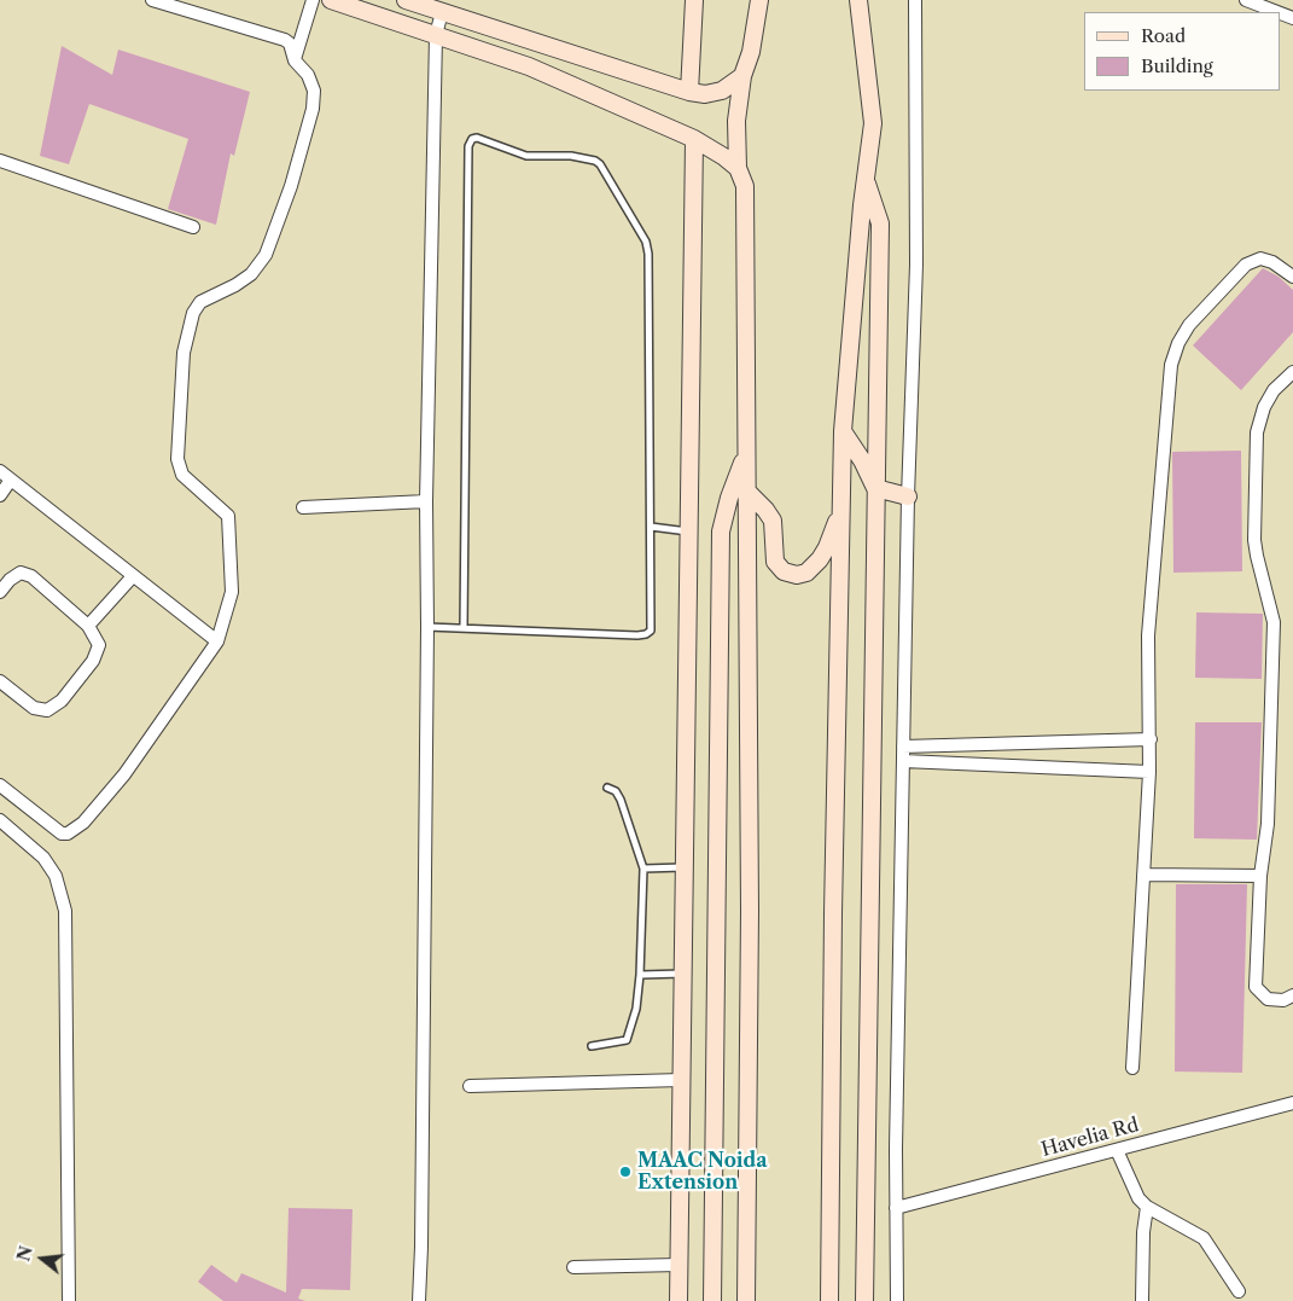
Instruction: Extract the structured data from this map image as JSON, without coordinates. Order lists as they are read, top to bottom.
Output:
{
  "streets": {
    "street": ["Havelia Rd"]
  },
  "places": ["MAAC Noida Extension"],
  "legend": ["Road", "Building"],
  "north": "left"
}
